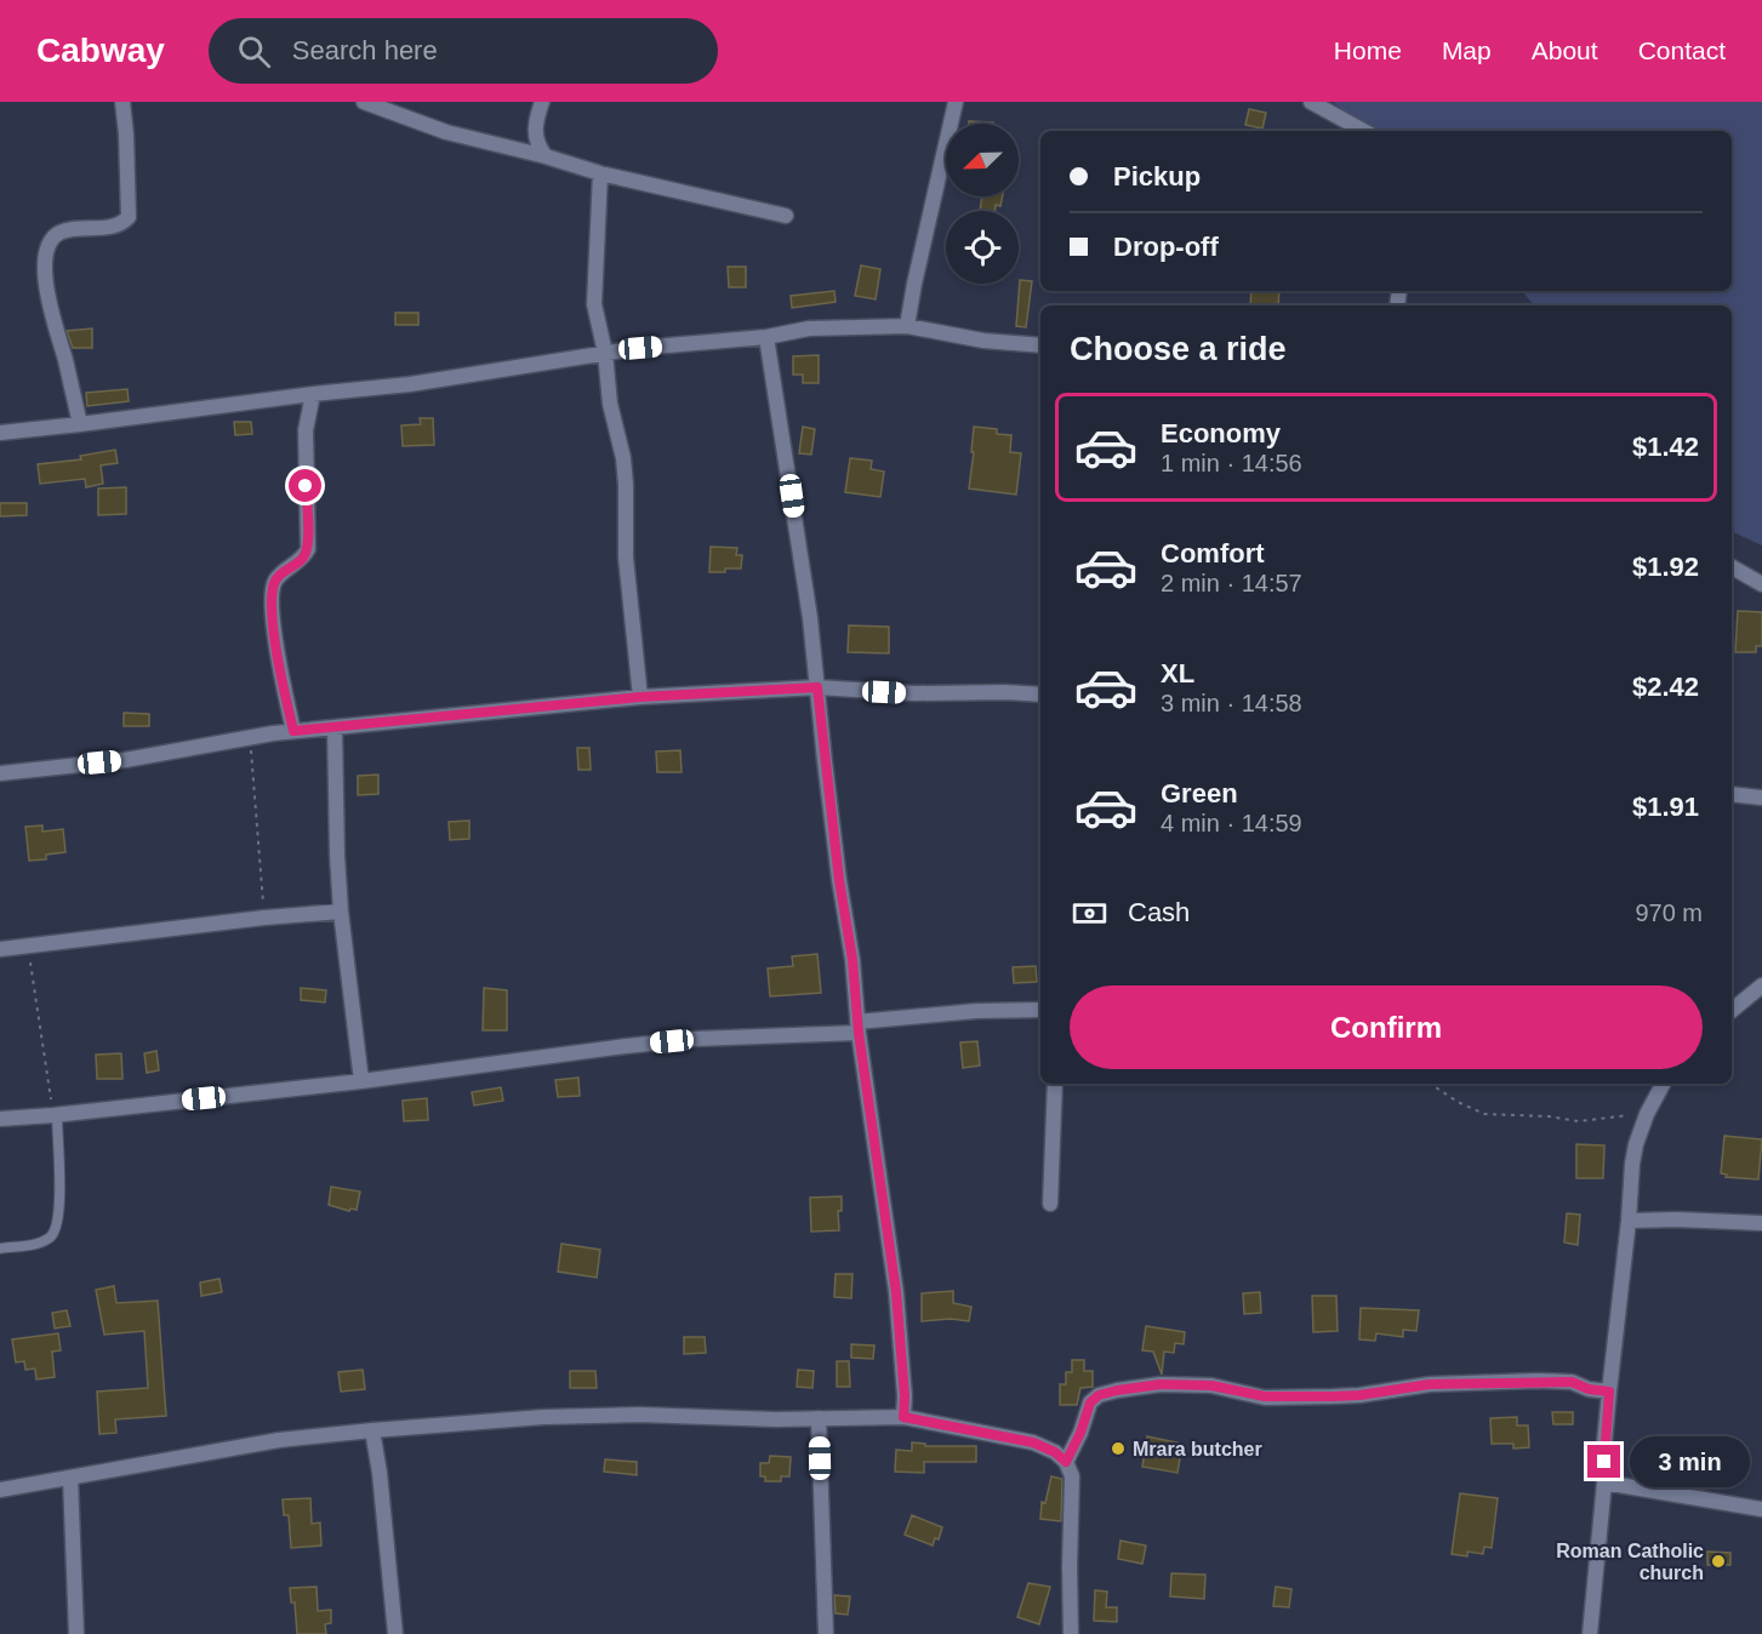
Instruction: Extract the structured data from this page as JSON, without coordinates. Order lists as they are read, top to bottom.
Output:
{
  "places": ["Mrara butcher", "Roman Catholic church"],
  "north": "bottom left",
  "page": {
    "header": "Cabway",
    "search": "Search here",
    "nav": [
      "Home",
      "Map",
      "About",
      "Contact"
    ],
    "banner": ["Pickup", "Drop-off"],
    "heading": "Choose a ride",
    "list": [
      {
        "name": "Economy",
        "note": "1 min · 14:56",
        "value": "$1.42"
      },
      {
        "name": "Comfort",
        "note": "2 min · 14:57",
        "value": "$1.92"
      },
      {
        "name": "XL",
        "note": "3 min · 14:58",
        "value": "$2.42"
      },
      {
        "name": "Green",
        "note": "4 min · 14:59",
        "value": "$1.91"
      }
    ],
    "pay": ["Cash", "970 m"],
    "buttons": "Confirm",
    "bubble": "3 min"
  }
}
